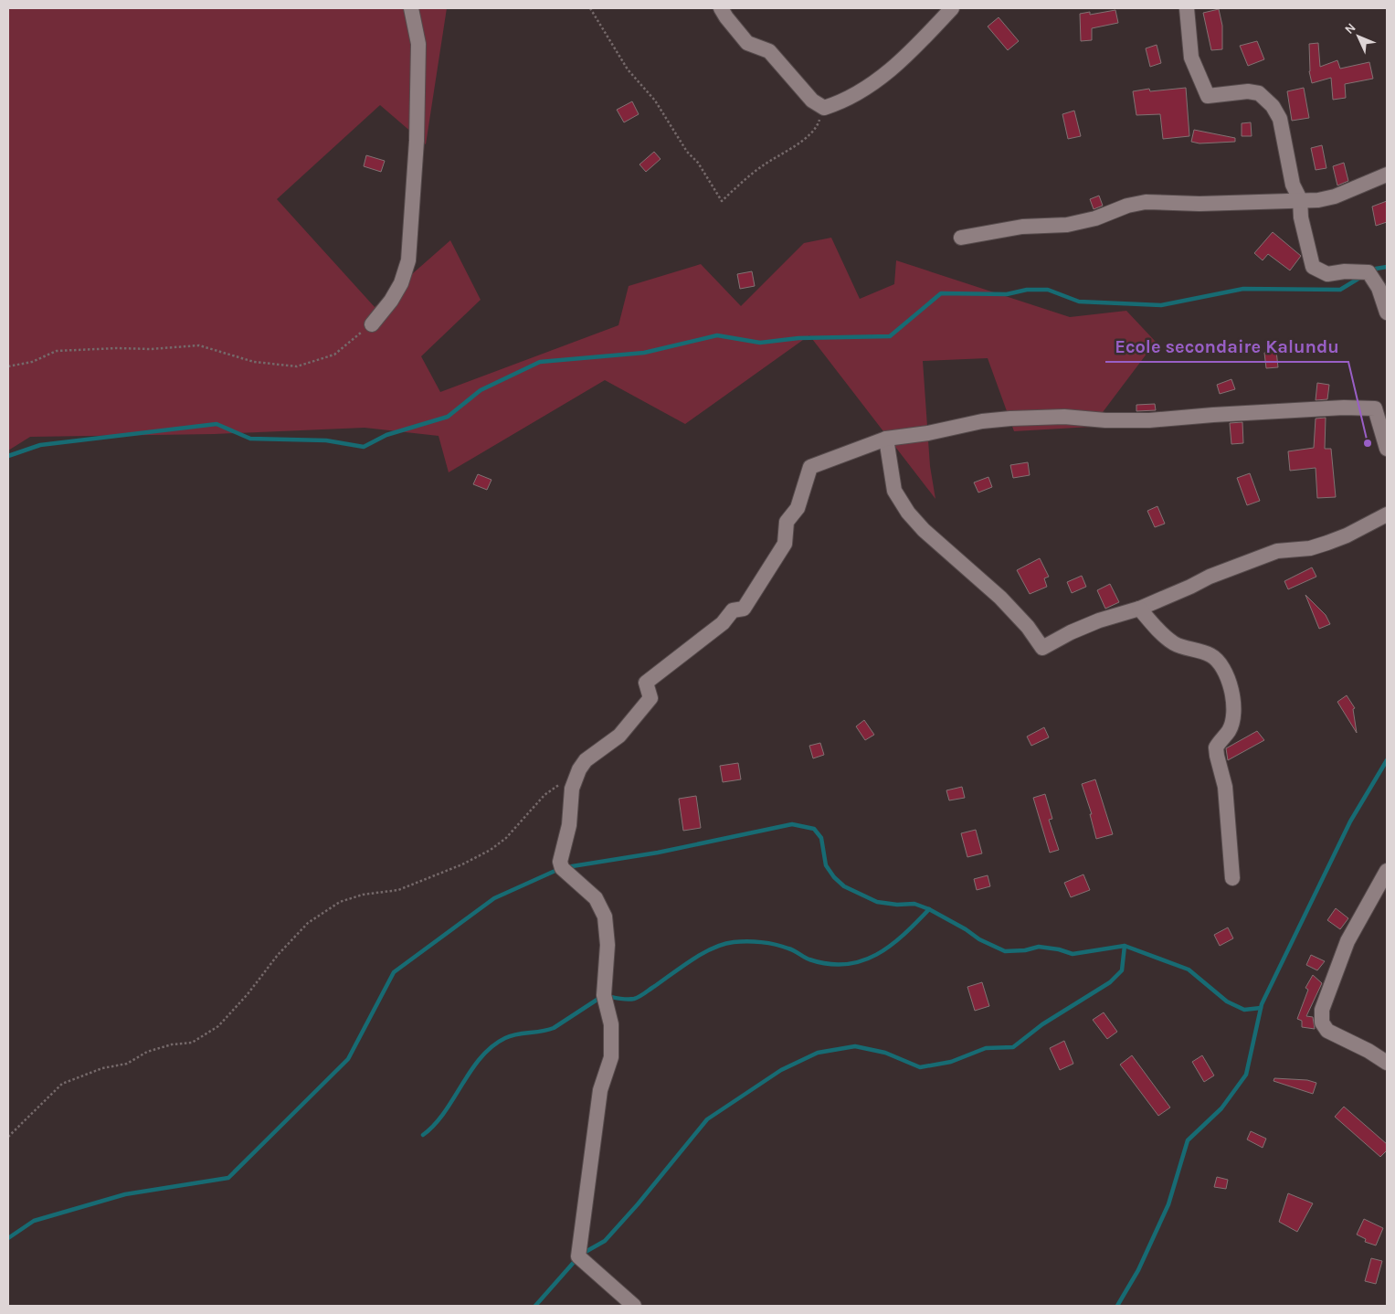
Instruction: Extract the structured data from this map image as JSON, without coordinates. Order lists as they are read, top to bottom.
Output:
{
  "places": ["Ecole secondaire Kalundu"],
  "north": "top left"
}
